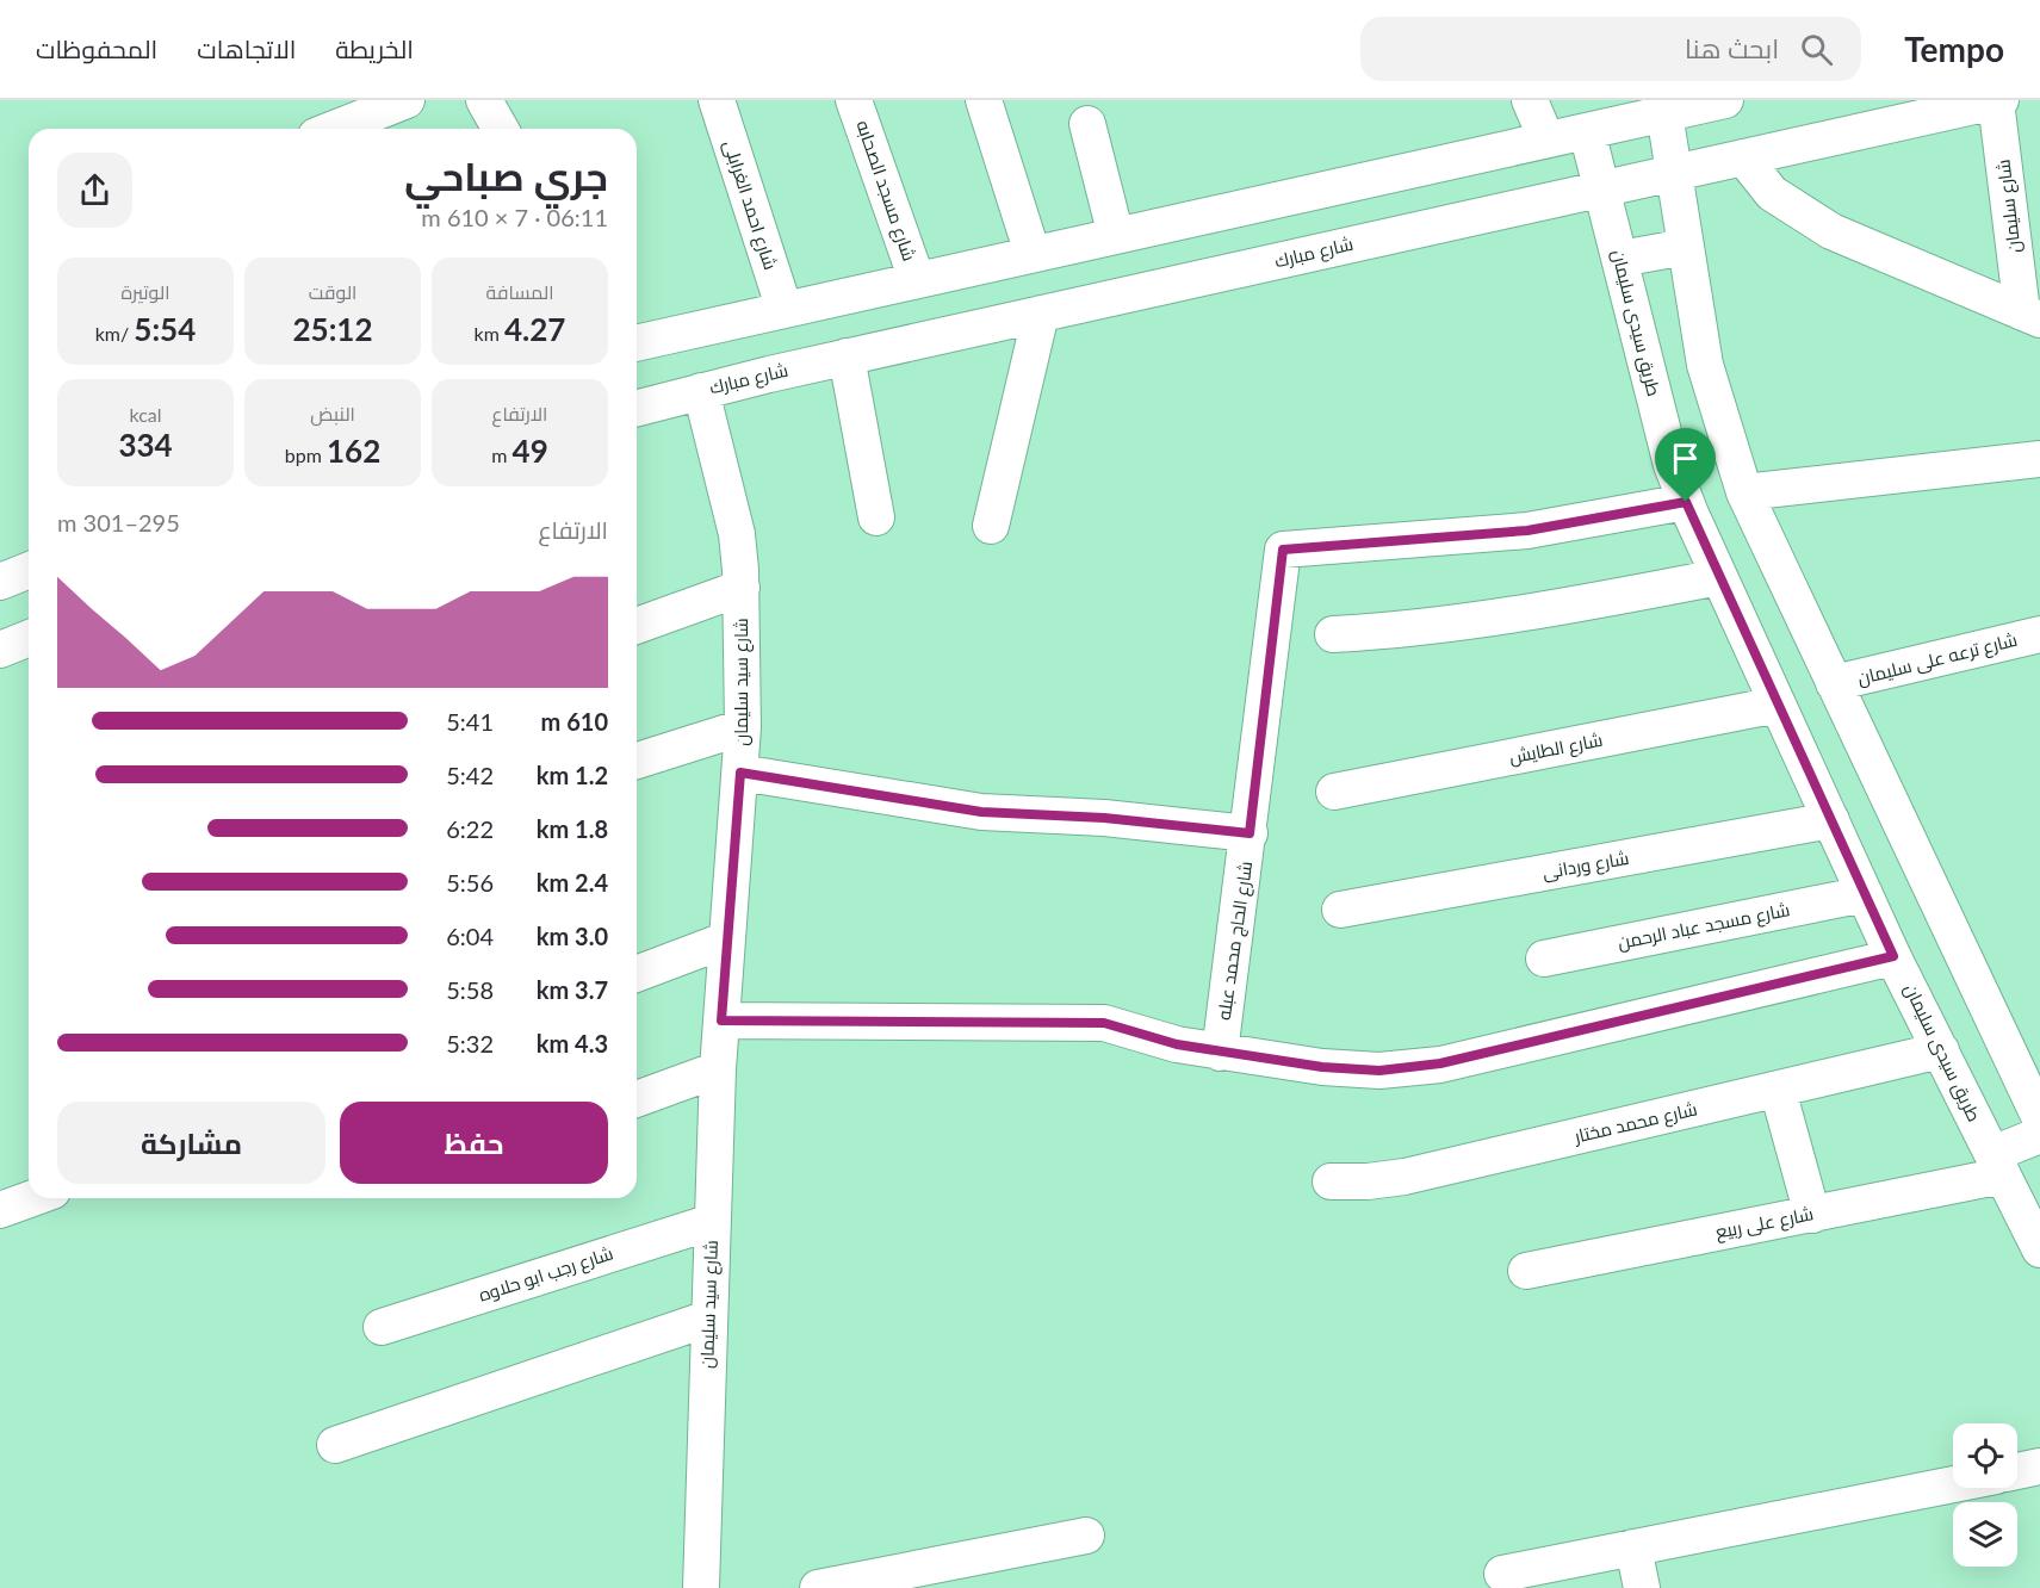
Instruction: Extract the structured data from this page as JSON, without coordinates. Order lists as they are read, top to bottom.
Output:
{
  "streets": {
    "street": [
      "شارع مسجد الصحابه",
      "شارع احمد الغرابلى",
      "شارع سليمان",
      "شارع مبارك",
      "طريق سيدى سليمان",
      "شارع ترعه على سليمان",
      "شارع سيد سليمان",
      "شارع الطايش",
      "شارع وردانى",
      "شارع مسجد عباد الرحمن",
      "شارع الحاج محمد عبله",
      "شارع محمد مختار",
      "شارع على ربيع",
      "شارع رجب ابو حلاوه"
    ]
  },
  "crossings": [
    ["شارع سليمان", "شارع مبارك"],
    ["شارع مبارك", "طريق سيدى سليمان"],
    ["شارع مبارك", "شارع سيد سليمان"],
    ["طريق سيدى سليمان", "شارع الطايش"],
    ["طريق سيدى سليمان", "شارع وردانى"],
    ["طريق سيدى سليمان", "شارع مسجد عباد الرحمن"],
    ["طريق سيدى سليمان", "شارع الحاج محمد عبله"],
    ["طريق سيدى سليمان", "شارع محمد مختار"],
    ["طريق سيدى سليمان", "شارع على ربيع"],
    ["شارع سيد سليمان", "شارع رجب ابو حلاوه"]
  ],
  "page": {
    "header": "Tempo",
    "search": "ابحث هنا",
    "nav": ["الخريطة", "الاتجاهات", "المحفوظات"],
    "heading": ["جري صباحي", "06:11 · 7 × 610 m"],
    "stats": [
      ["المسافة", "4.27 km"],
      ["الوقت", "25:12"],
      ["الوتيرة", "5:54 /km"],
      ["الارتفاع", "49 m"],
      ["النبض", "162 bpm"],
      ["kcal", "334"]
    ],
    "chart": ["الارتفاع", "295–301 m"],
    "list": [
      {
        "name": "610 m",
        "note": "5:41"
      },
      {
        "name": "1.2 km",
        "note": "5:42"
      },
      {
        "name": "1.8 km",
        "note": "6:22"
      },
      {
        "name": "2.4 km",
        "note": "5:56"
      },
      {
        "name": "3.0 km",
        "note": "6:04"
      },
      {
        "name": "3.7 km",
        "note": "5:58"
      },
      {
        "name": "4.3 km",
        "note": "5:32"
      }
    ],
    "buttons": ["حفظ", "مشاركة"]
  }
}
